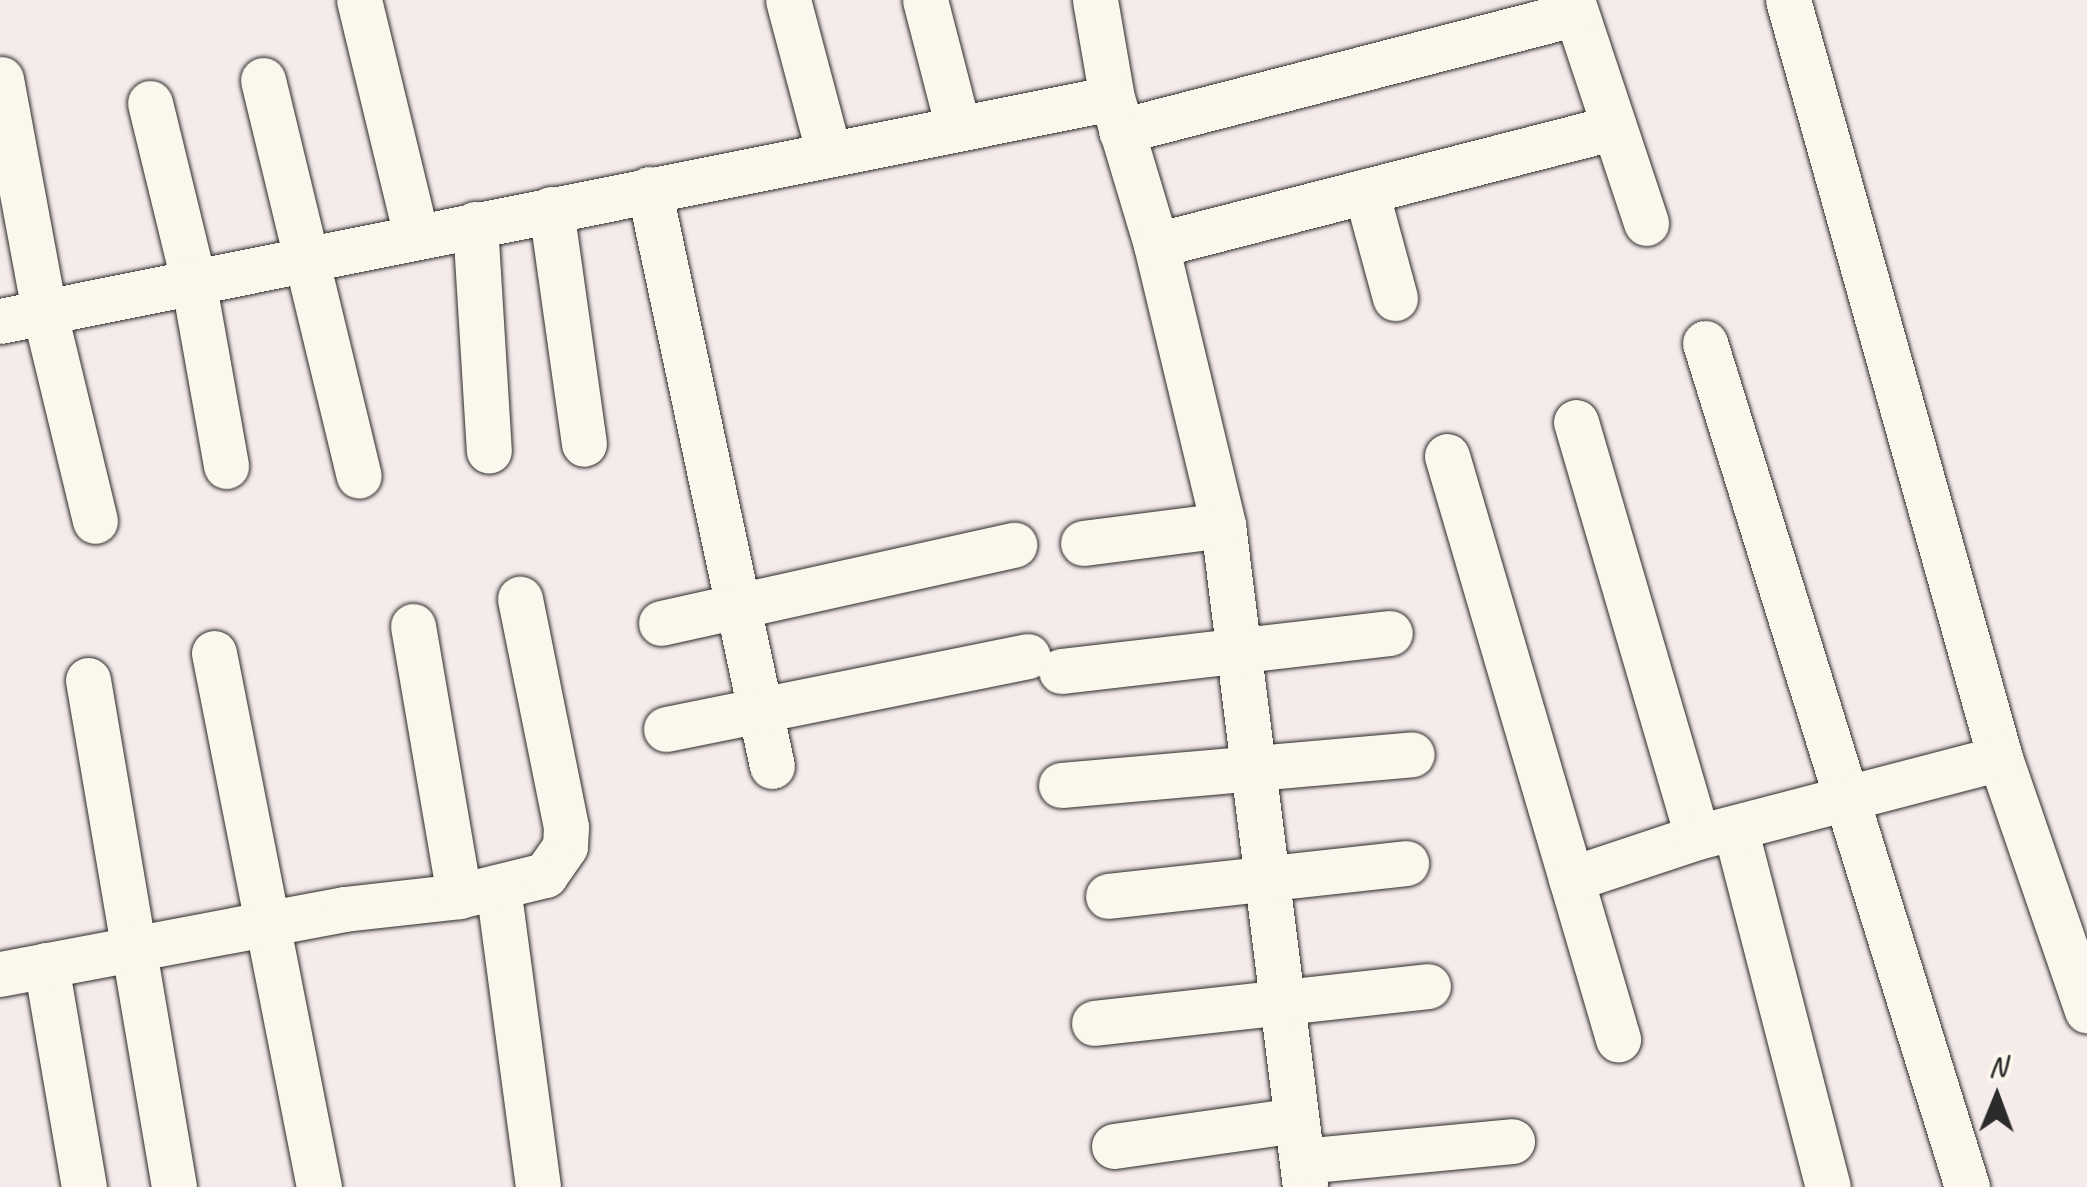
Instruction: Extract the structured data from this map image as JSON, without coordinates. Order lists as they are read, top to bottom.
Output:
{
  "north": "top"
}
